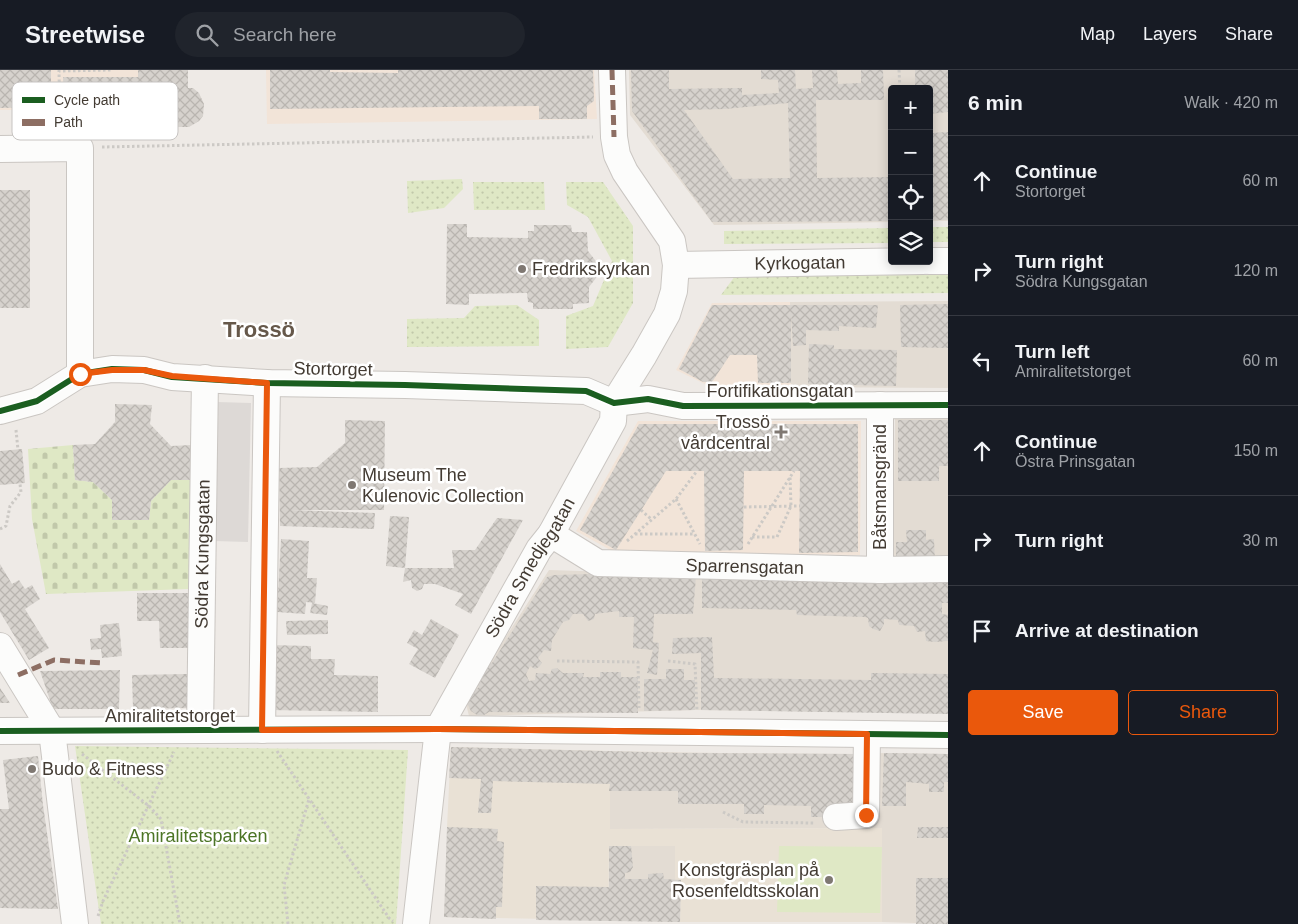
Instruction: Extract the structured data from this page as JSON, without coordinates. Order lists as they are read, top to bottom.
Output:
{
  "streets": {
    "street": [
      "Kyrkogatan",
      "Stortorget",
      "Fortifikationsgatan",
      "Båtsmansgränd",
      "Södra Kungsgatan",
      "Sparrensgatan",
      "Södra Smedjegatan",
      "Amiralitetstorget"
    ]
  },
  "crossings": [
    ["Stortorget", "Fortifikationsgatan"],
    ["Stortorget", "Södra Kungsgatan"],
    ["Stortorget", "Södra Smedjegatan"],
    ["Fortifikationsgatan", "Båtsmansgränd"],
    ["Fortifikationsgatan", "Södra Smedjegatan"],
    ["Båtsmansgränd", "Sparrensgatan"],
    ["Södra Kungsgatan", "Amiralitetstorget"],
    ["Sparrensgatan", "Södra Smedjegatan"],
    ["Södra Smedjegatan", "Amiralitetstorget"]
  ],
  "districts": ["Trossö"],
  "parks": ["Amiralitetsparken"],
  "places": {
    "other": [
      "Fredrikskyrkan",
      "Museum The Kulenovic Collection",
      "Budo & Fitness",
      "Konstgräsplan på Rosenfeldtsskolan"
    ],
    "health": ["Trossö vårdcentral"]
  },
  "legend": ["Cycle path", "Path"],
  "page": {
    "header": "Streetwise",
    "search": "Search here",
    "nav": ["Map", "Layers", "Share"],
    "heading": ["6 min", "Walk · 420 m"],
    "map_buttons": ["+", "−"],
    "list": [
      ["Continue", "Stortorget", "60 m"],
      ["Turn right", "Södra Kungsgatan", "120 m"],
      ["Turn left", "Amiralitetstorget", "60 m"],
      ["Continue", "Östra Prinsgatan", "150 m"],
      ["Turn right", "30 m"],
      "Arrive at destination"
    ],
    "buttons": ["Save", "Share"]
  }
}
